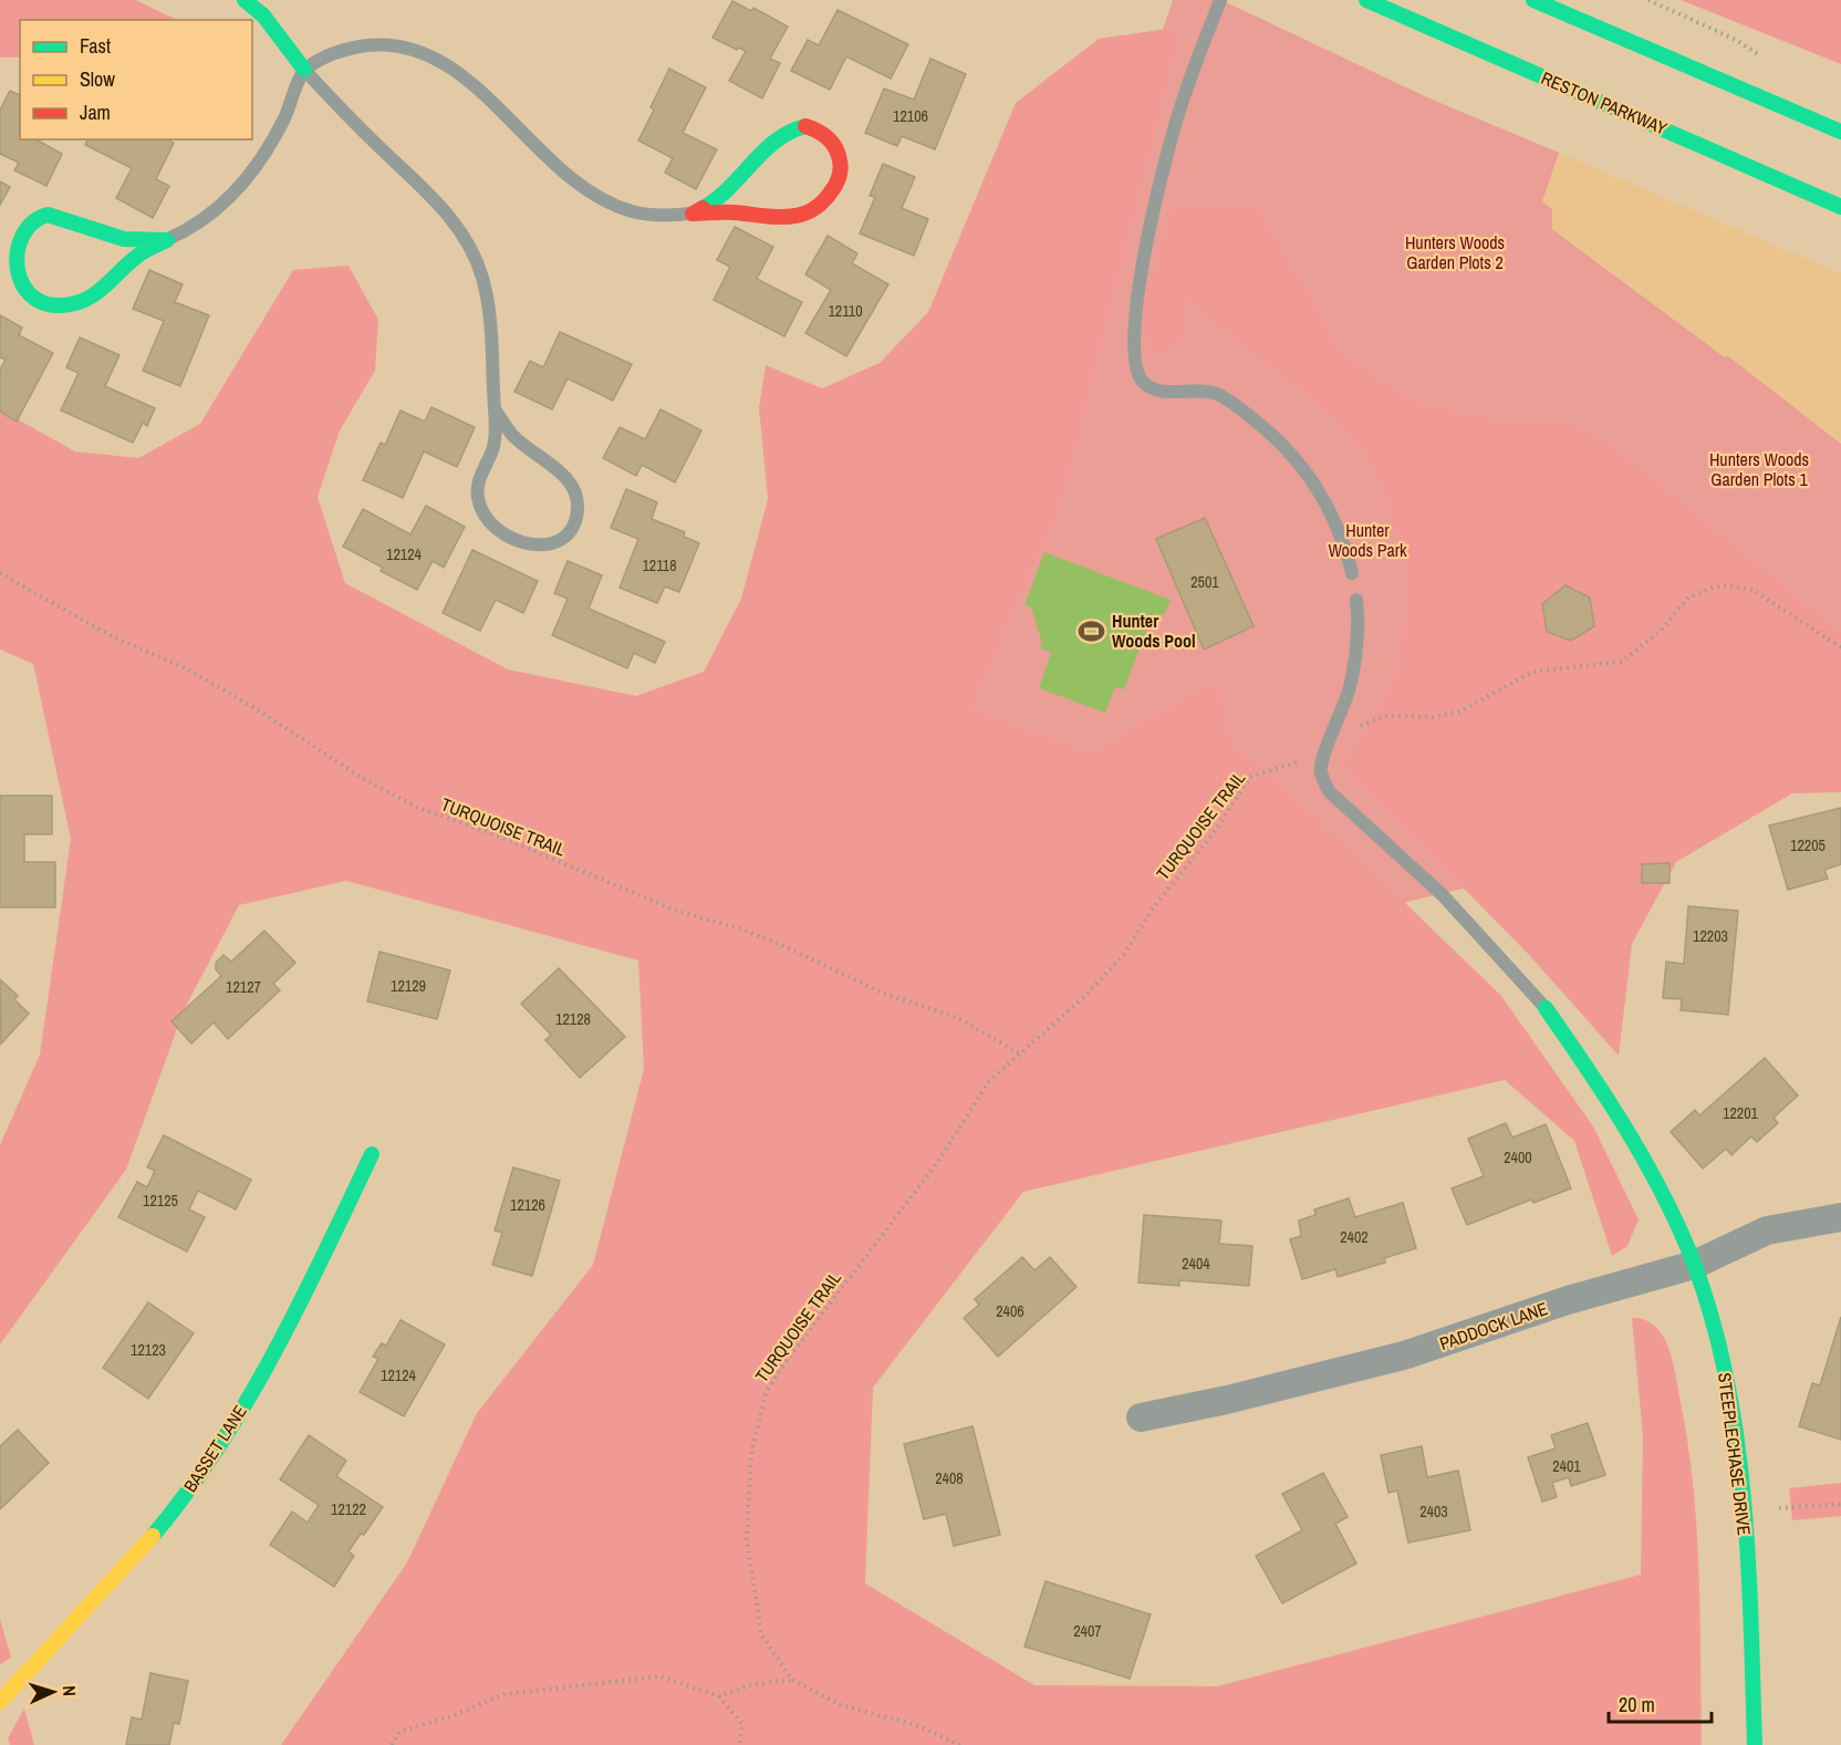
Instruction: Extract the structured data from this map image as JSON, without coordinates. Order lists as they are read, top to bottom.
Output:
{
  "streets": {
    "street": [
      "RESTON PARKWAY",
      "PADDOCK LANE",
      "BASSET LANE",
      "STEEPLECHASE DRIVE"
    ],
    "path": ["TURQUOISE TRAIL"]
  },
  "crossings": [
    ["PADDOCK LANE", "STEEPLECHASE DRIVE"]
  ],
  "parks": ["Hunters Woods Garden Plots 2", "Hunters Woods Garden Plots 1", "Hunter Woods Park"],
  "places": {
    "sports": ["Hunter Woods Pool"]
  },
  "house_numbers": [
    "12106",
    "12110",
    "12124",
    "12118",
    "2501",
    "12205",
    "12203",
    "12129",
    "12127",
    "12128",
    "12201",
    "2400",
    "12125",
    "12126",
    "2402",
    "2404",
    "2406",
    "12123",
    "12124",
    "2401",
    "2408",
    "12122",
    "2403",
    "2407"
  ],
  "legend": ["Fast", "Slow", "Jam"],
  "scale_bar": "20 m",
  "north": "right"
}
